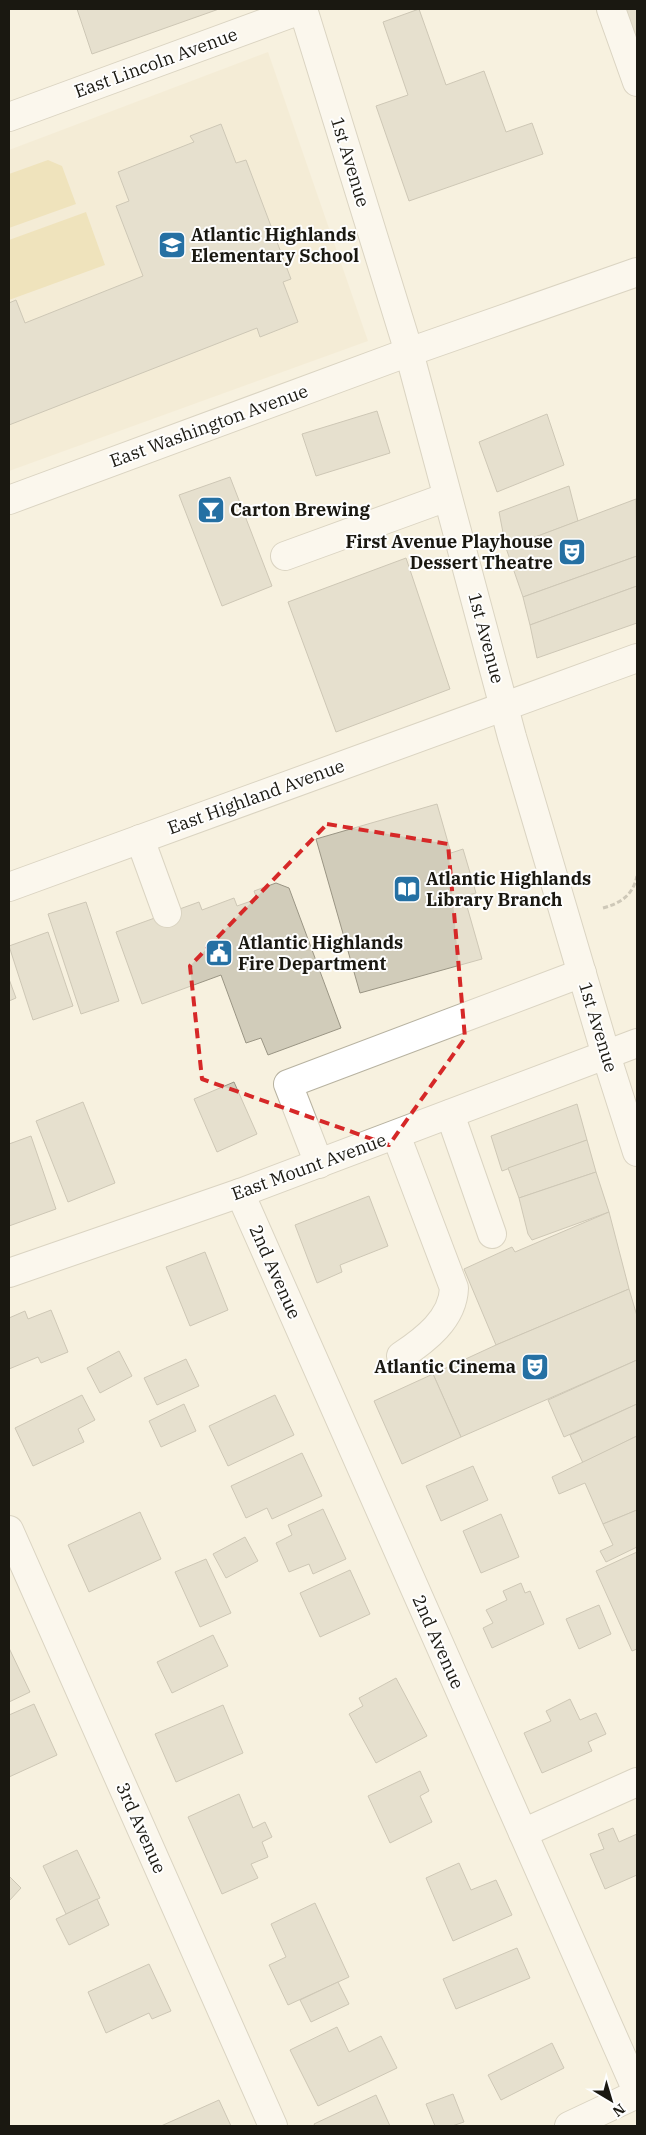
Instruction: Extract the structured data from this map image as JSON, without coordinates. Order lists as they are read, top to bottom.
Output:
{
  "streets": {
    "street": [
      "East Lincoln Avenue",
      "1st Avenue",
      "East Washington Avenue",
      "East Highland Avenue",
      "East Mount Avenue",
      "2nd Avenue",
      "3rd Avenue"
    ]
  },
  "crossings": [
    ["East Lincoln Avenue", "1st Avenue"],
    ["1st Avenue", "East Washington Avenue"],
    ["1st Avenue", "East Highland Avenue"],
    ["1st Avenue", "East Mount Avenue"],
    ["East Mount Avenue", "2nd Avenue"]
  ],
  "places": {
    "school or university": ["Atlantic Highlands Elementary School"],
    "bar": ["Carton Brewing"],
    "theatre": ["First Avenue Playhouse Dessert Theatre", "Atlantic Cinema"],
    "library": ["Atlantic Highlands Library Branch"],
    "public building": ["Atlantic Highlands Fire Department"]
  },
  "north": "bottom right"
}
